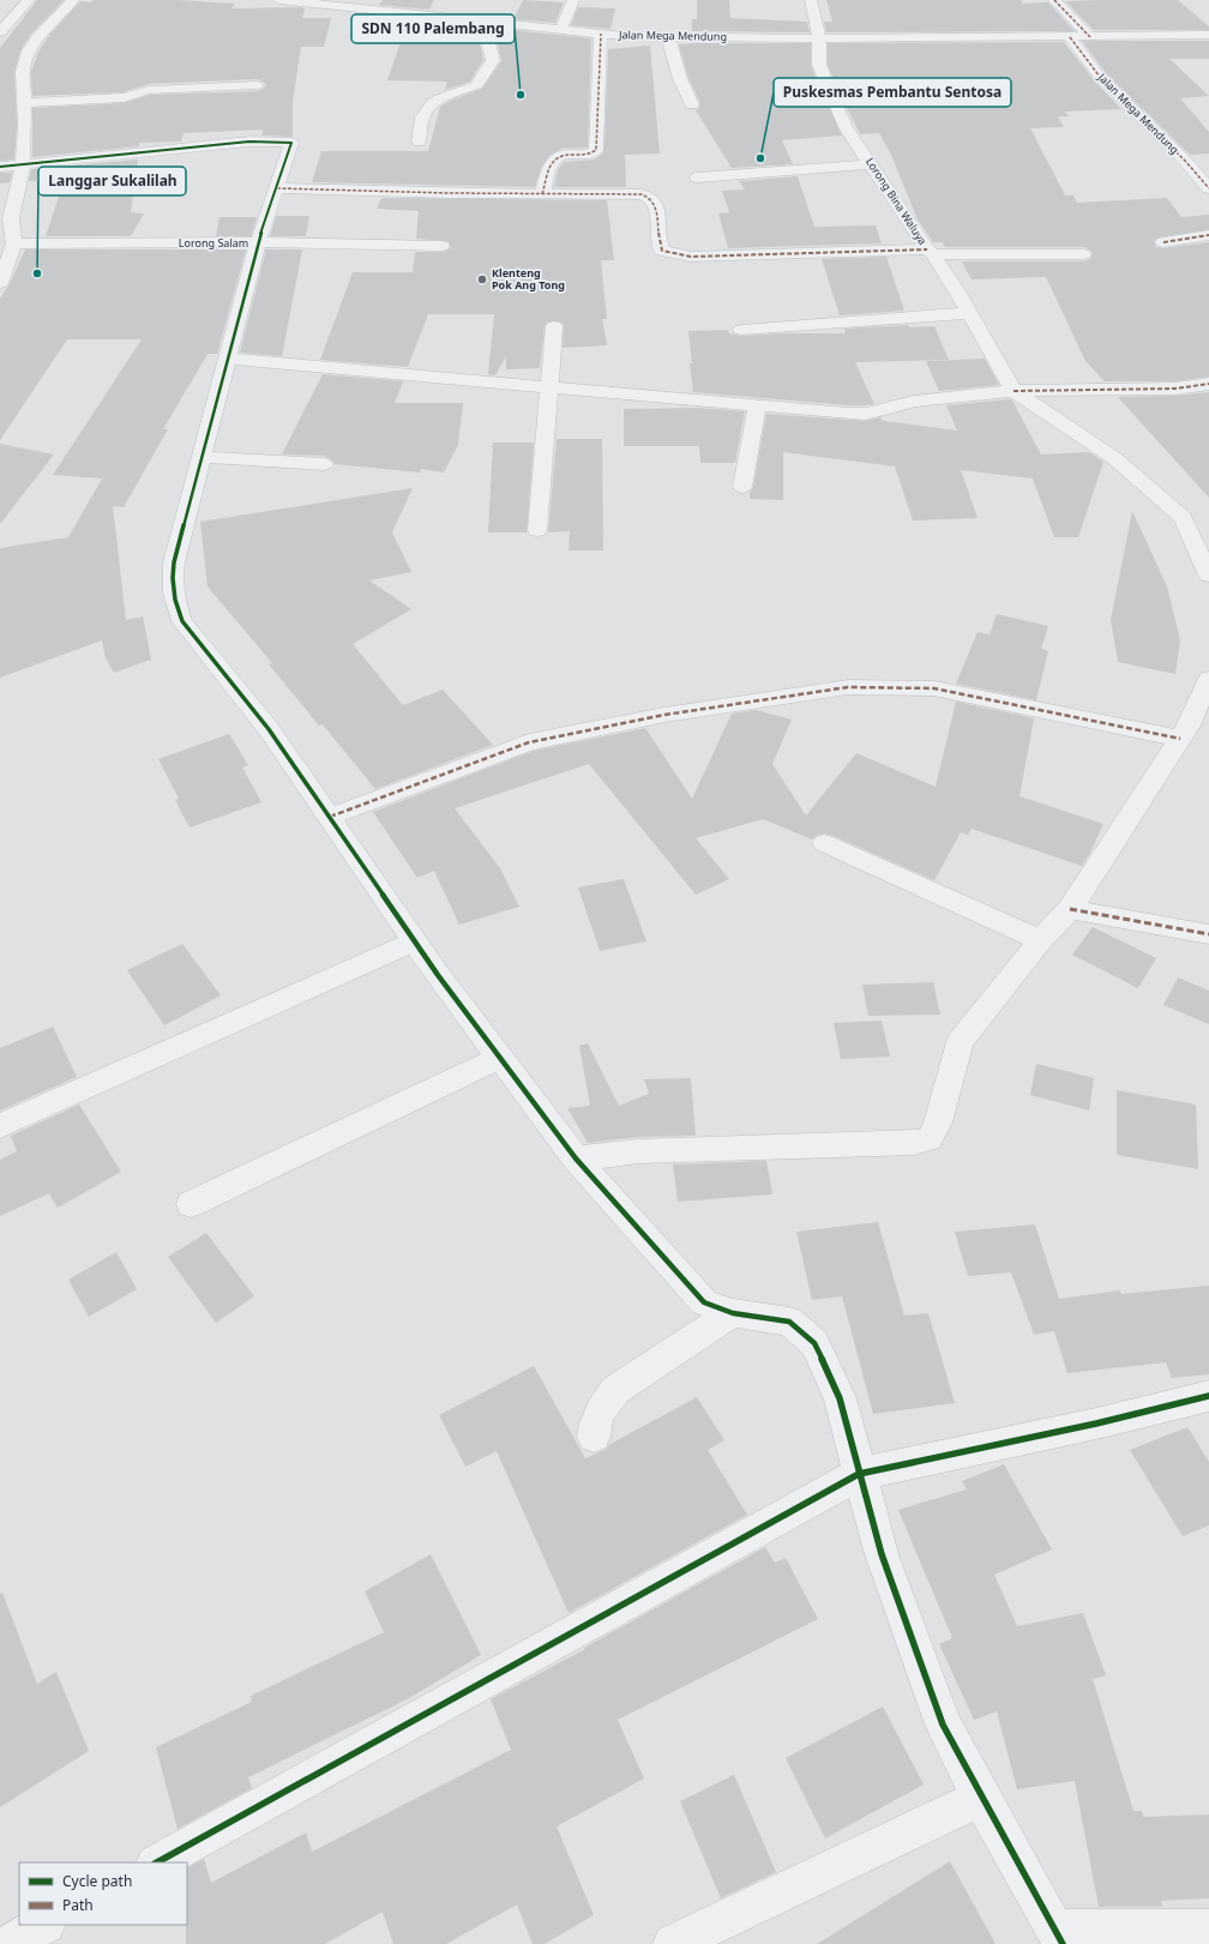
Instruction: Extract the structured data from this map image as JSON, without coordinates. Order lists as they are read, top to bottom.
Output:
{
  "streets": {
    "street": ["Jalan Mega Mendung", "Lorong Bina Waluya", "Lorong Salam"]
  },
  "crossings": [
    ["Jalan Mega Mendung", "Lorong Bina Waluya"]
  ],
  "places": [
    "SDN 110 Palembang",
    "Puskesmas Pembantu Sentosa",
    "Langgar Sukalilah",
    "Klenteng Pok Ang Tong"
  ],
  "legend": ["Cycle path", "Path"]
}
